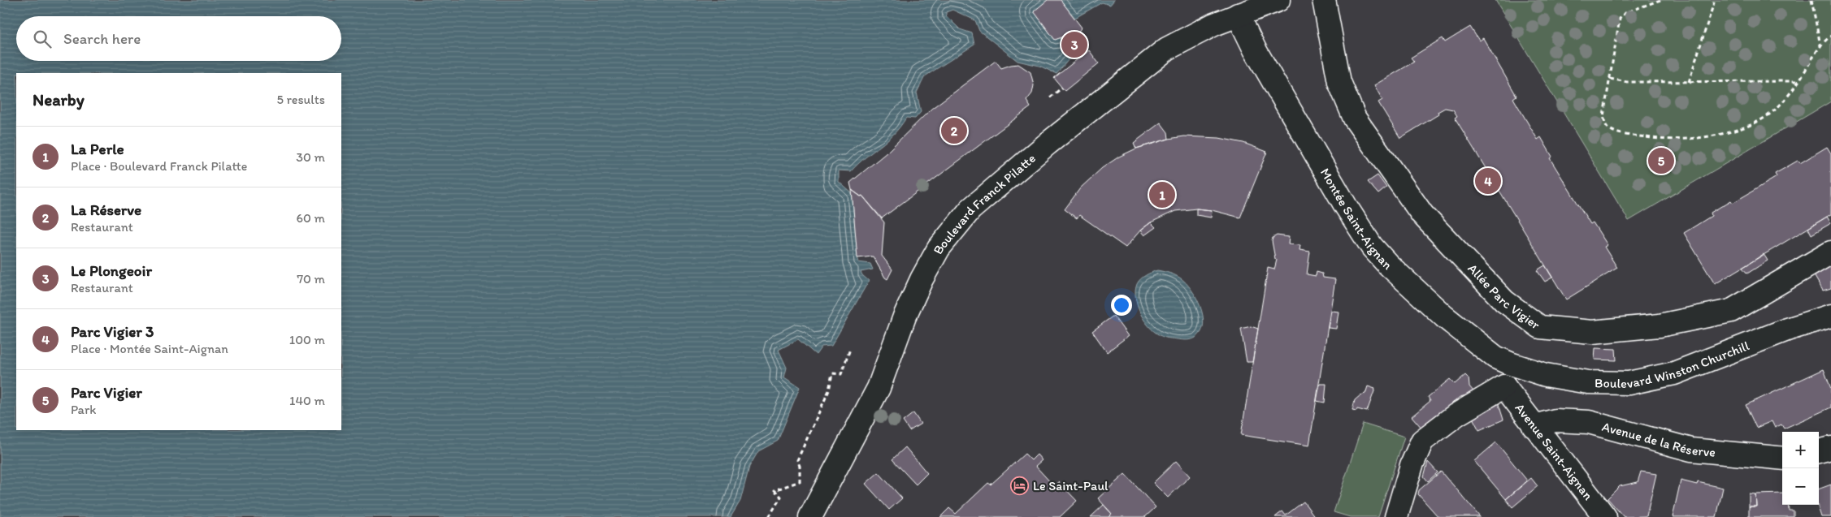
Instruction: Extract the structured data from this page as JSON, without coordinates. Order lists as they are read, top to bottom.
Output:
{
  "streets": {
    "street": [
      "Boulevard Franck Pilatte",
      "Montée Saint-Aignan",
      "Allée Parc Vigier",
      "Boulevard Winston Churchill",
      "Avenue de la Réserve",
      "Avenue Saint-Aignan"
    ]
  },
  "crossings": [
    ["Boulevard Franck Pilatte", "Montée Saint-Aignan"],
    ["Montée Saint-Aignan", "Boulevard Winston Churchill"],
    ["Avenue de la Réserve", "Avenue Saint-Aignan"]
  ],
  "places": {
    "hotel": ["Le Saint-Paul"]
  },
  "page": {
    "search": "Search here",
    "pins": [
      "3",
      "2",
      "5",
      "4",
      "1"
    ],
    "heading": ["Nearby", "5 results"],
    "list": [
      {
        "mark": "1",
        "name": "La Perle",
        "note": "Place · Boulevard Franck Pilatte",
        "value": "30 m"
      },
      {
        "mark": "2",
        "name": "La Réserve",
        "note": "Restaurant",
        "value": "60 m"
      },
      {
        "mark": "3",
        "name": "Le Plongeoir",
        "note": "Restaurant",
        "value": "70 m"
      },
      {
        "mark": "4",
        "name": "Parc Vigier 3",
        "note": "Place · Montée Saint-Aignan",
        "value": "100 m"
      },
      {
        "mark": "5",
        "name": "Parc Vigier",
        "note": "Park",
        "value": "140 m"
      }
    ],
    "map_buttons": ["+", "−"]
  }
}
